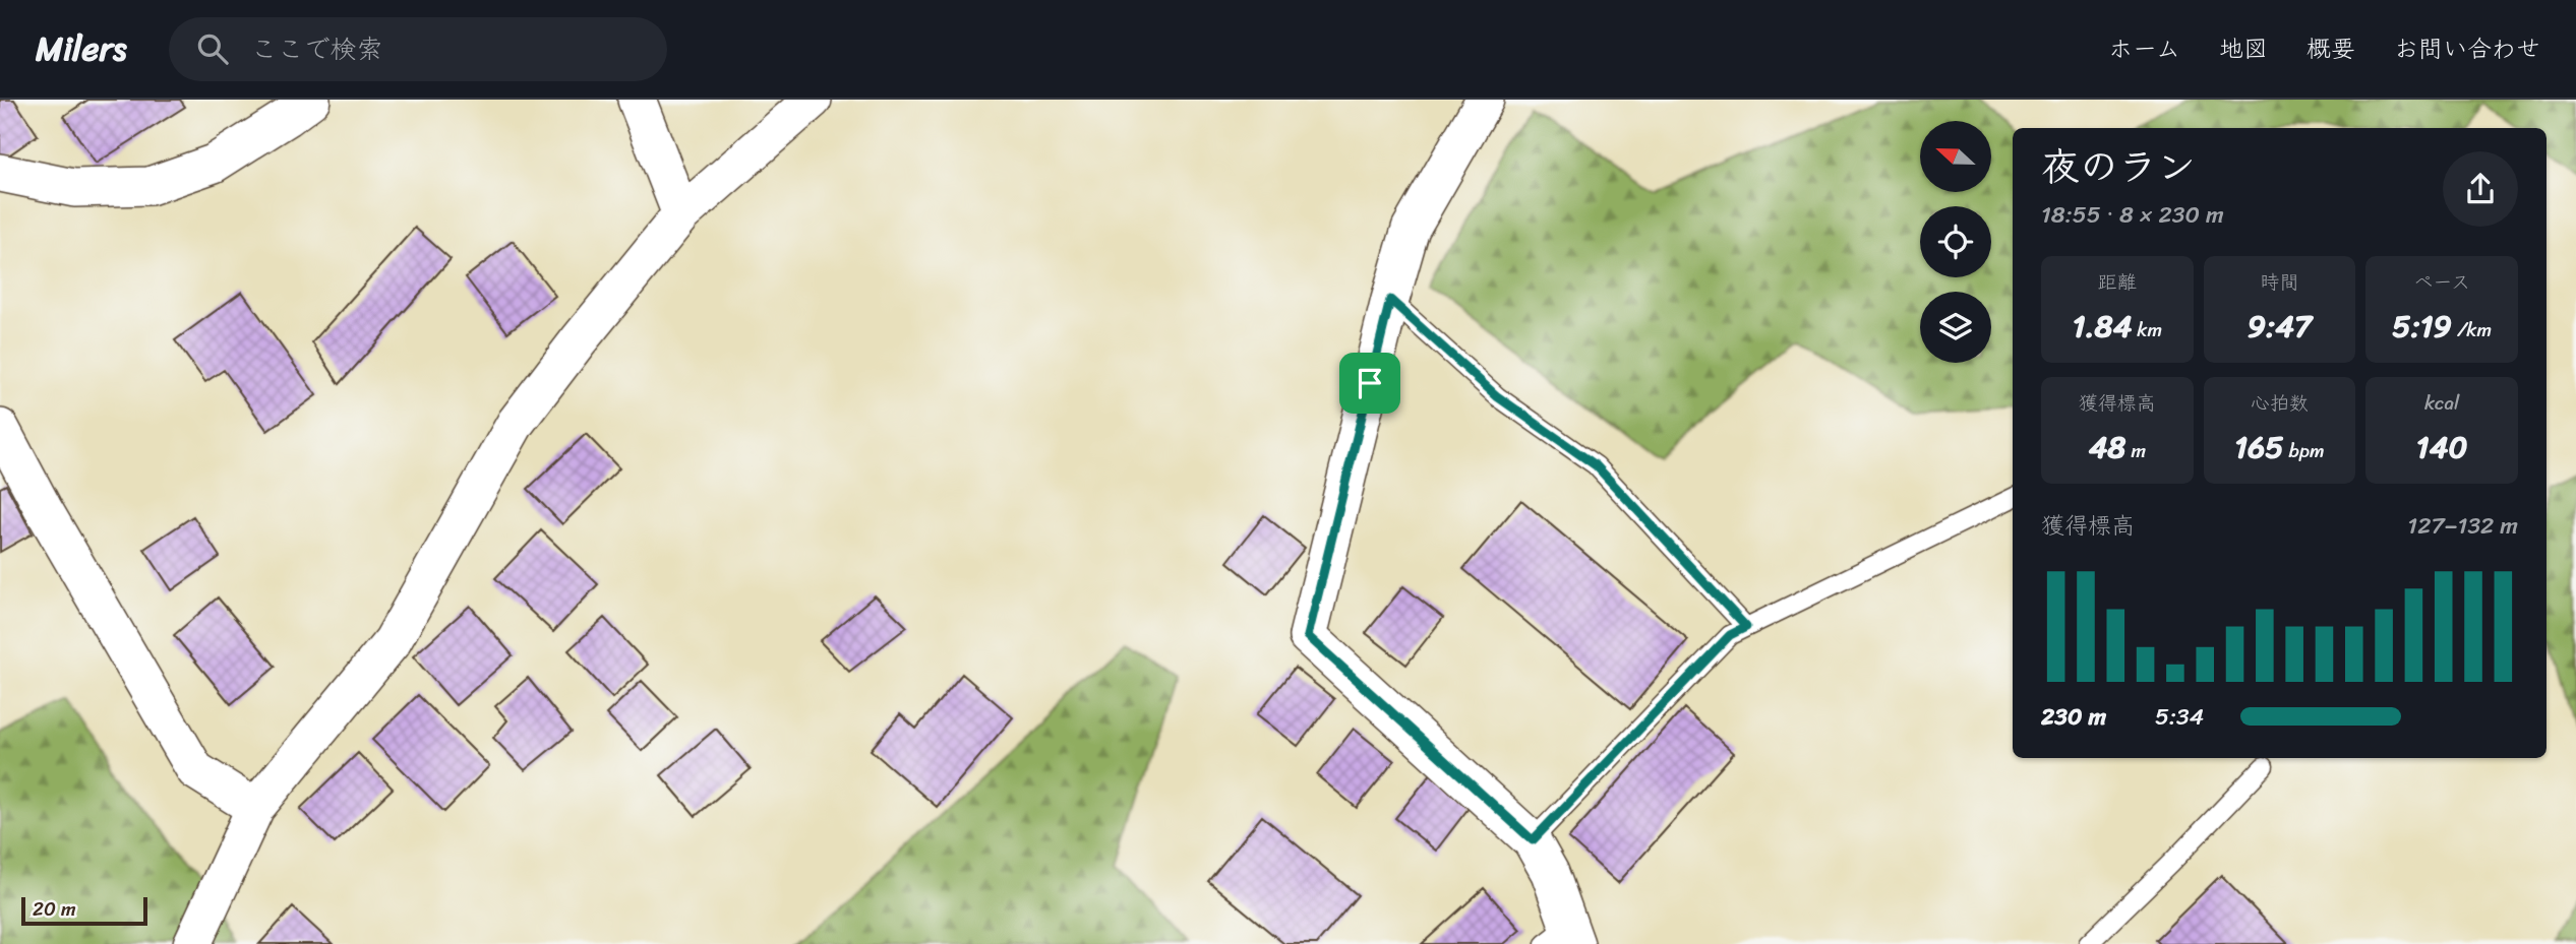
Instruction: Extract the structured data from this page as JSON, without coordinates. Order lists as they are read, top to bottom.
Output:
{
  "scale_bar": "20 m",
  "north": "left",
  "page": {
    "header": "Milers",
    "search": "ここで検索",
    "nav": [
      "ホーム",
      "地図",
      "概要",
      "お問い合わせ"
    ],
    "heading": ["夜のラン", "18:55 · 8 × 230 m"],
    "stats": [
      ["距離", "1.84 km"],
      ["時間", "9:47"],
      ["ペース", "5:19 /km"],
      ["獲得標高", "48 m"],
      ["心拍数", "165 bpm"],
      ["kcal", "140"]
    ],
    "chart": ["獲得標高", "127–132 m"],
    "list": [
      {
        "name": "230 m",
        "note": "5:34"
      }
    ],
    "scale": "20 m"
  }
}
